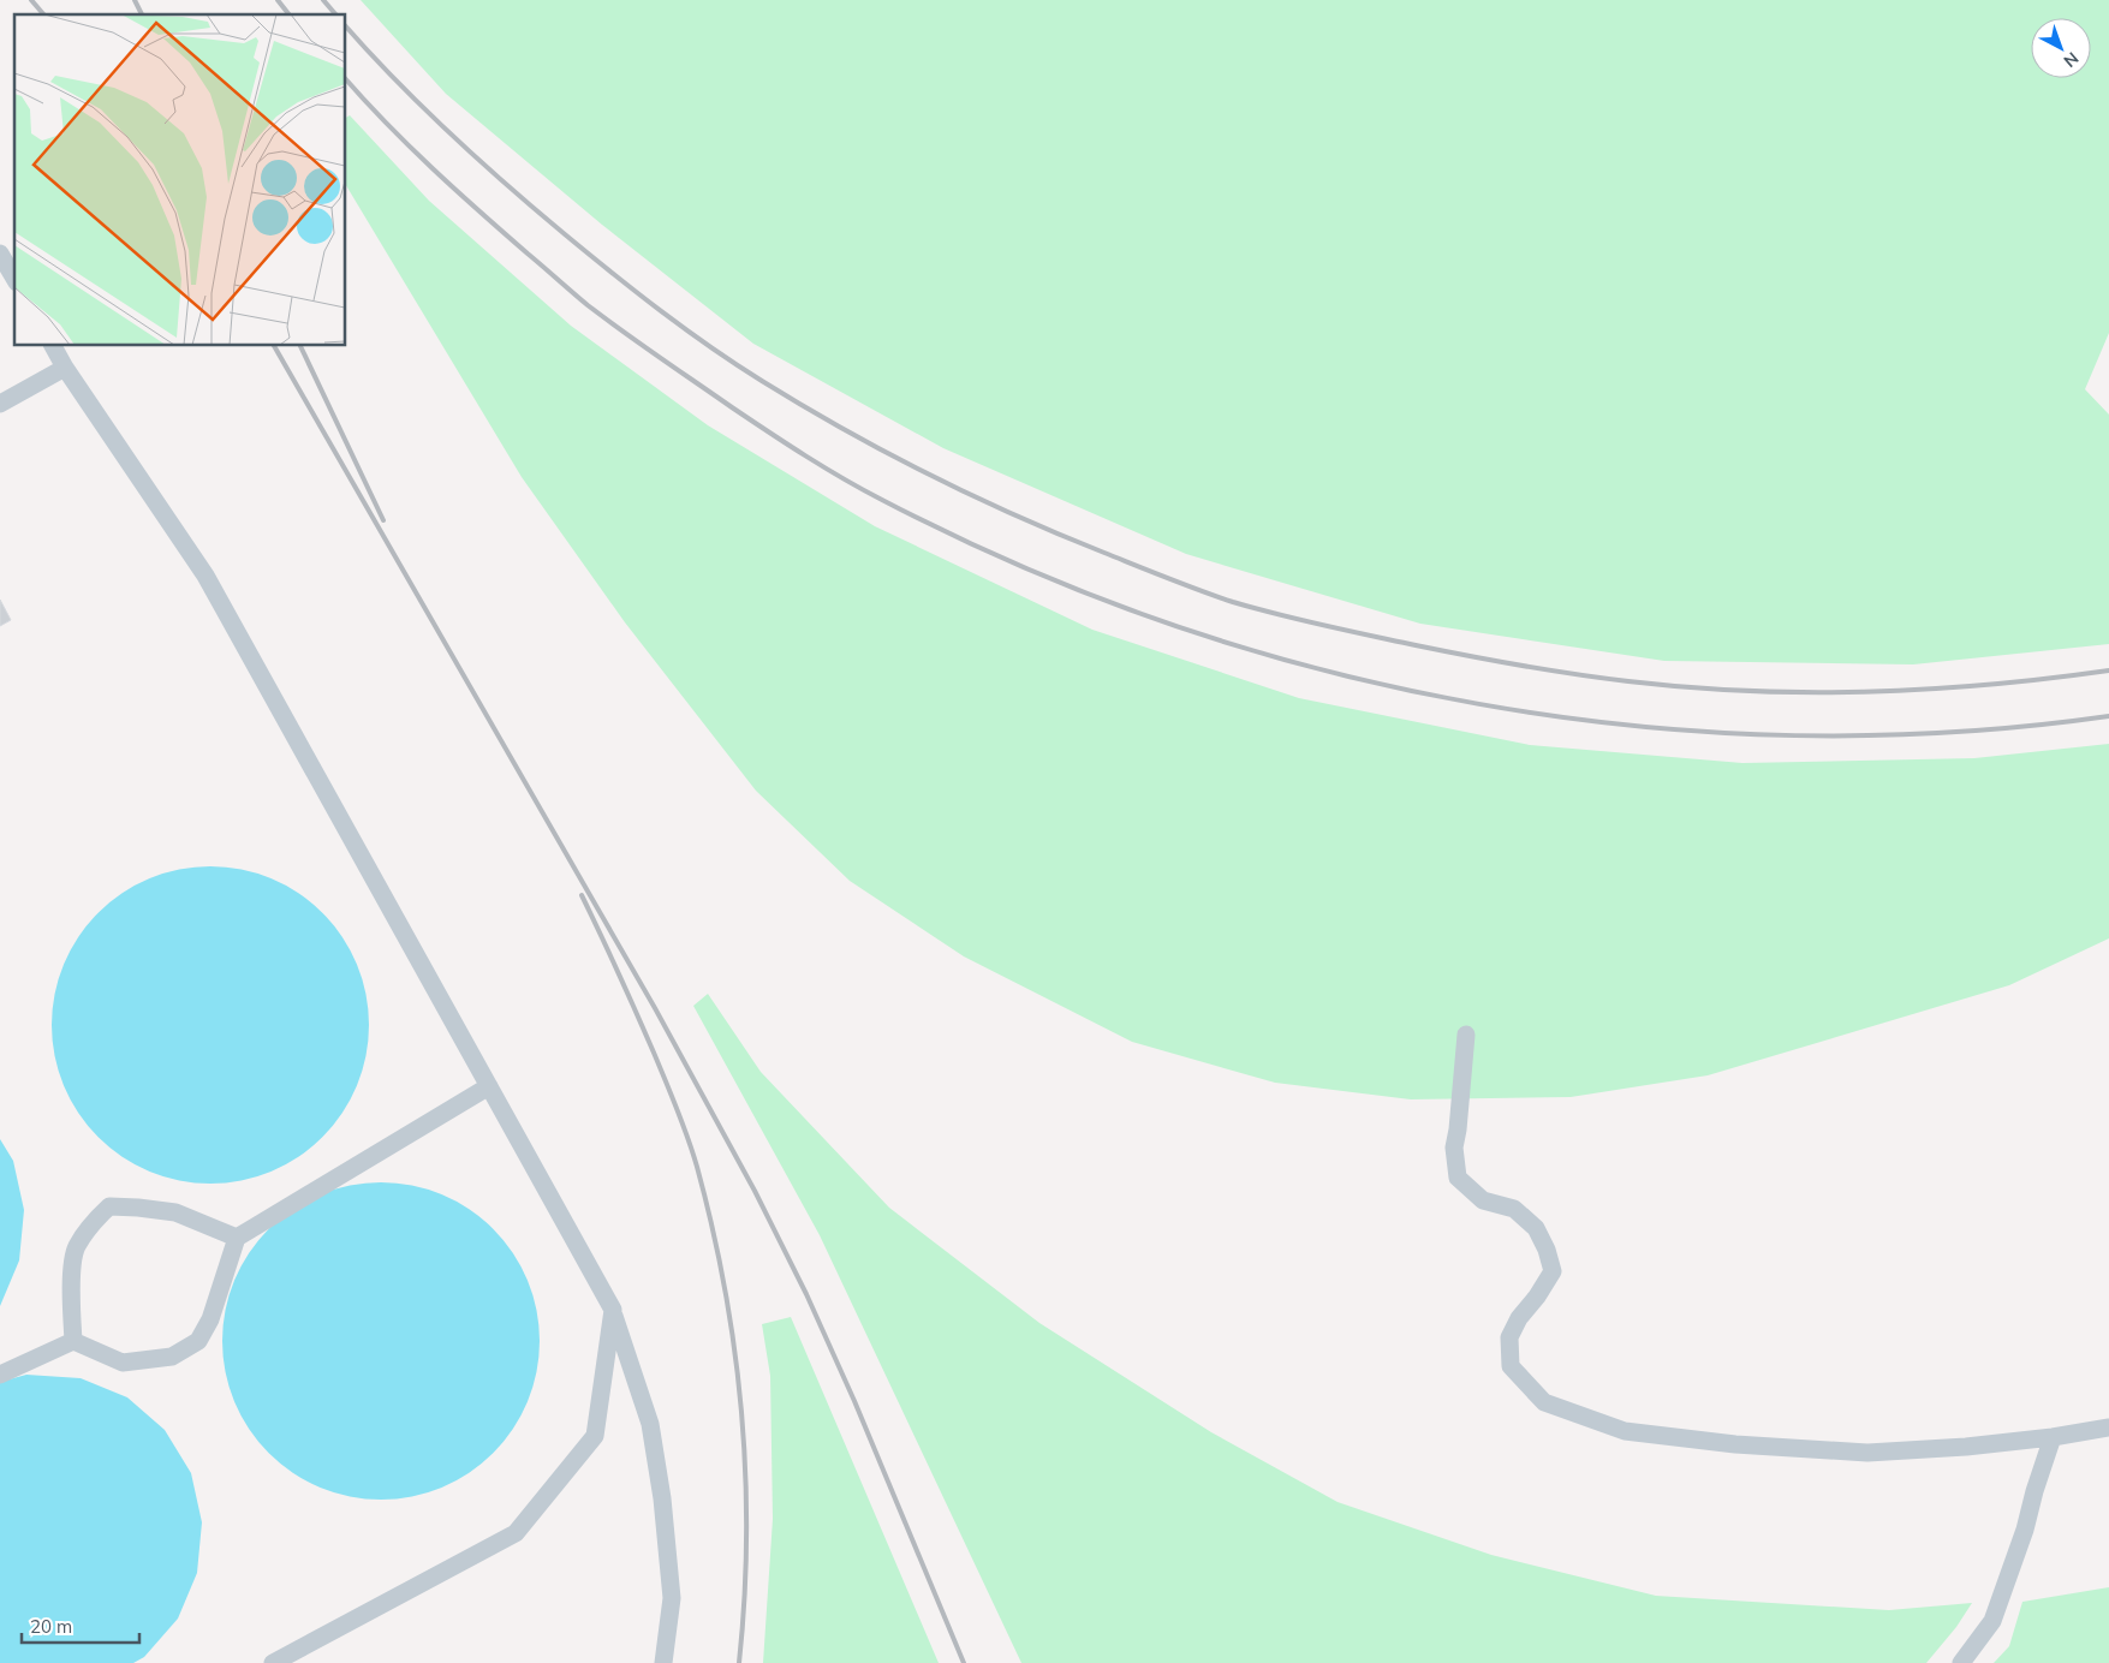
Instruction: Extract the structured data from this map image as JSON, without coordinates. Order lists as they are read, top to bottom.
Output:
{
  "scale_bar": "20 m",
  "north": "bottom right"
}
